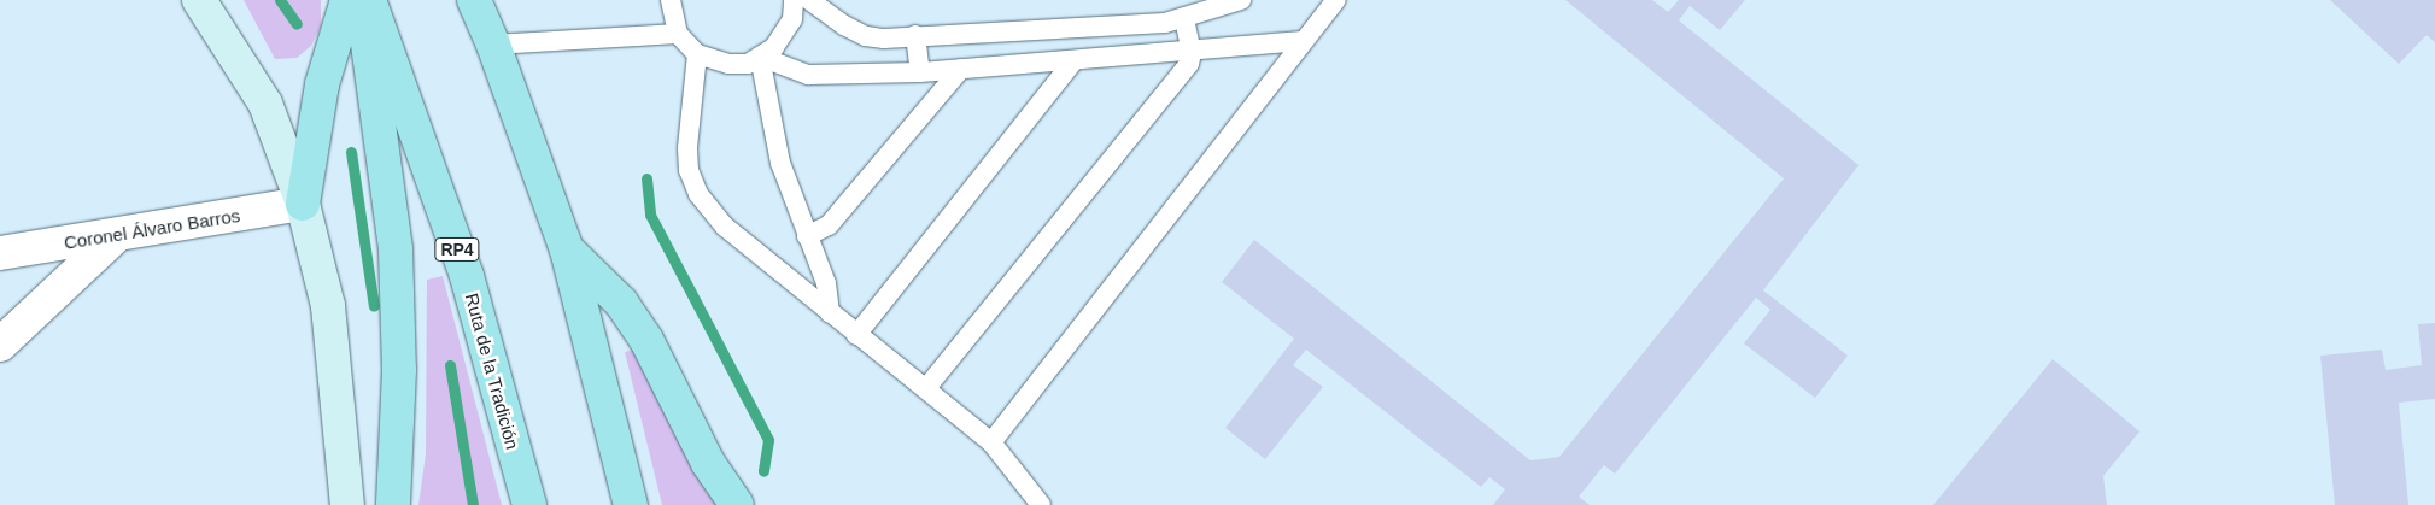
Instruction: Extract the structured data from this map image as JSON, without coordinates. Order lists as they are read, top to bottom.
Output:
{
  "streets": {
    "main road": ["RP4", "Ruta de la Tradición"],
    "street": ["Coronel Álvaro Barros"]
  }
}
